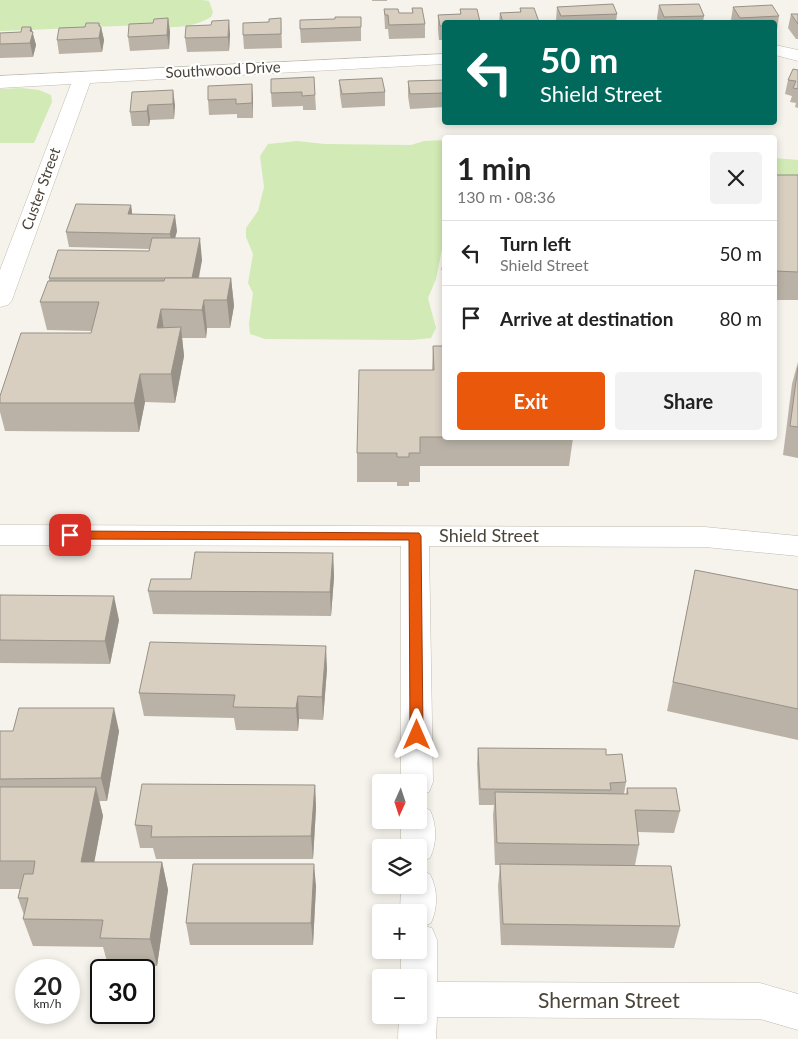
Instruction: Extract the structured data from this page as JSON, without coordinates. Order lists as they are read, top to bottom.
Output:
{
  "streets": {
    "street": [
      "Southwood Drive",
      "Custer Street",
      "Shield Street",
      "Sherman Street"
    ]
  },
  "crossings": [
    ["Southwood Drive", "Custer Street"]
  ],
  "north": "bottom",
  "page": {
    "turn": ["50 m", "Shield Street"],
    "heading": ["1 min", "130 m · 08:36"],
    "list": [
      {
        "name": "Turn left",
        "note": "Shield Street",
        "value": "50 m"
      },
      {
        "name": "Arrive at destination",
        "value": "80 m"
      }
    ],
    "buttons": ["Exit", "Share"],
    "map_buttons": ["+", "−"],
    "speed": "20 km/h",
    "limit": "30"
  }
}
